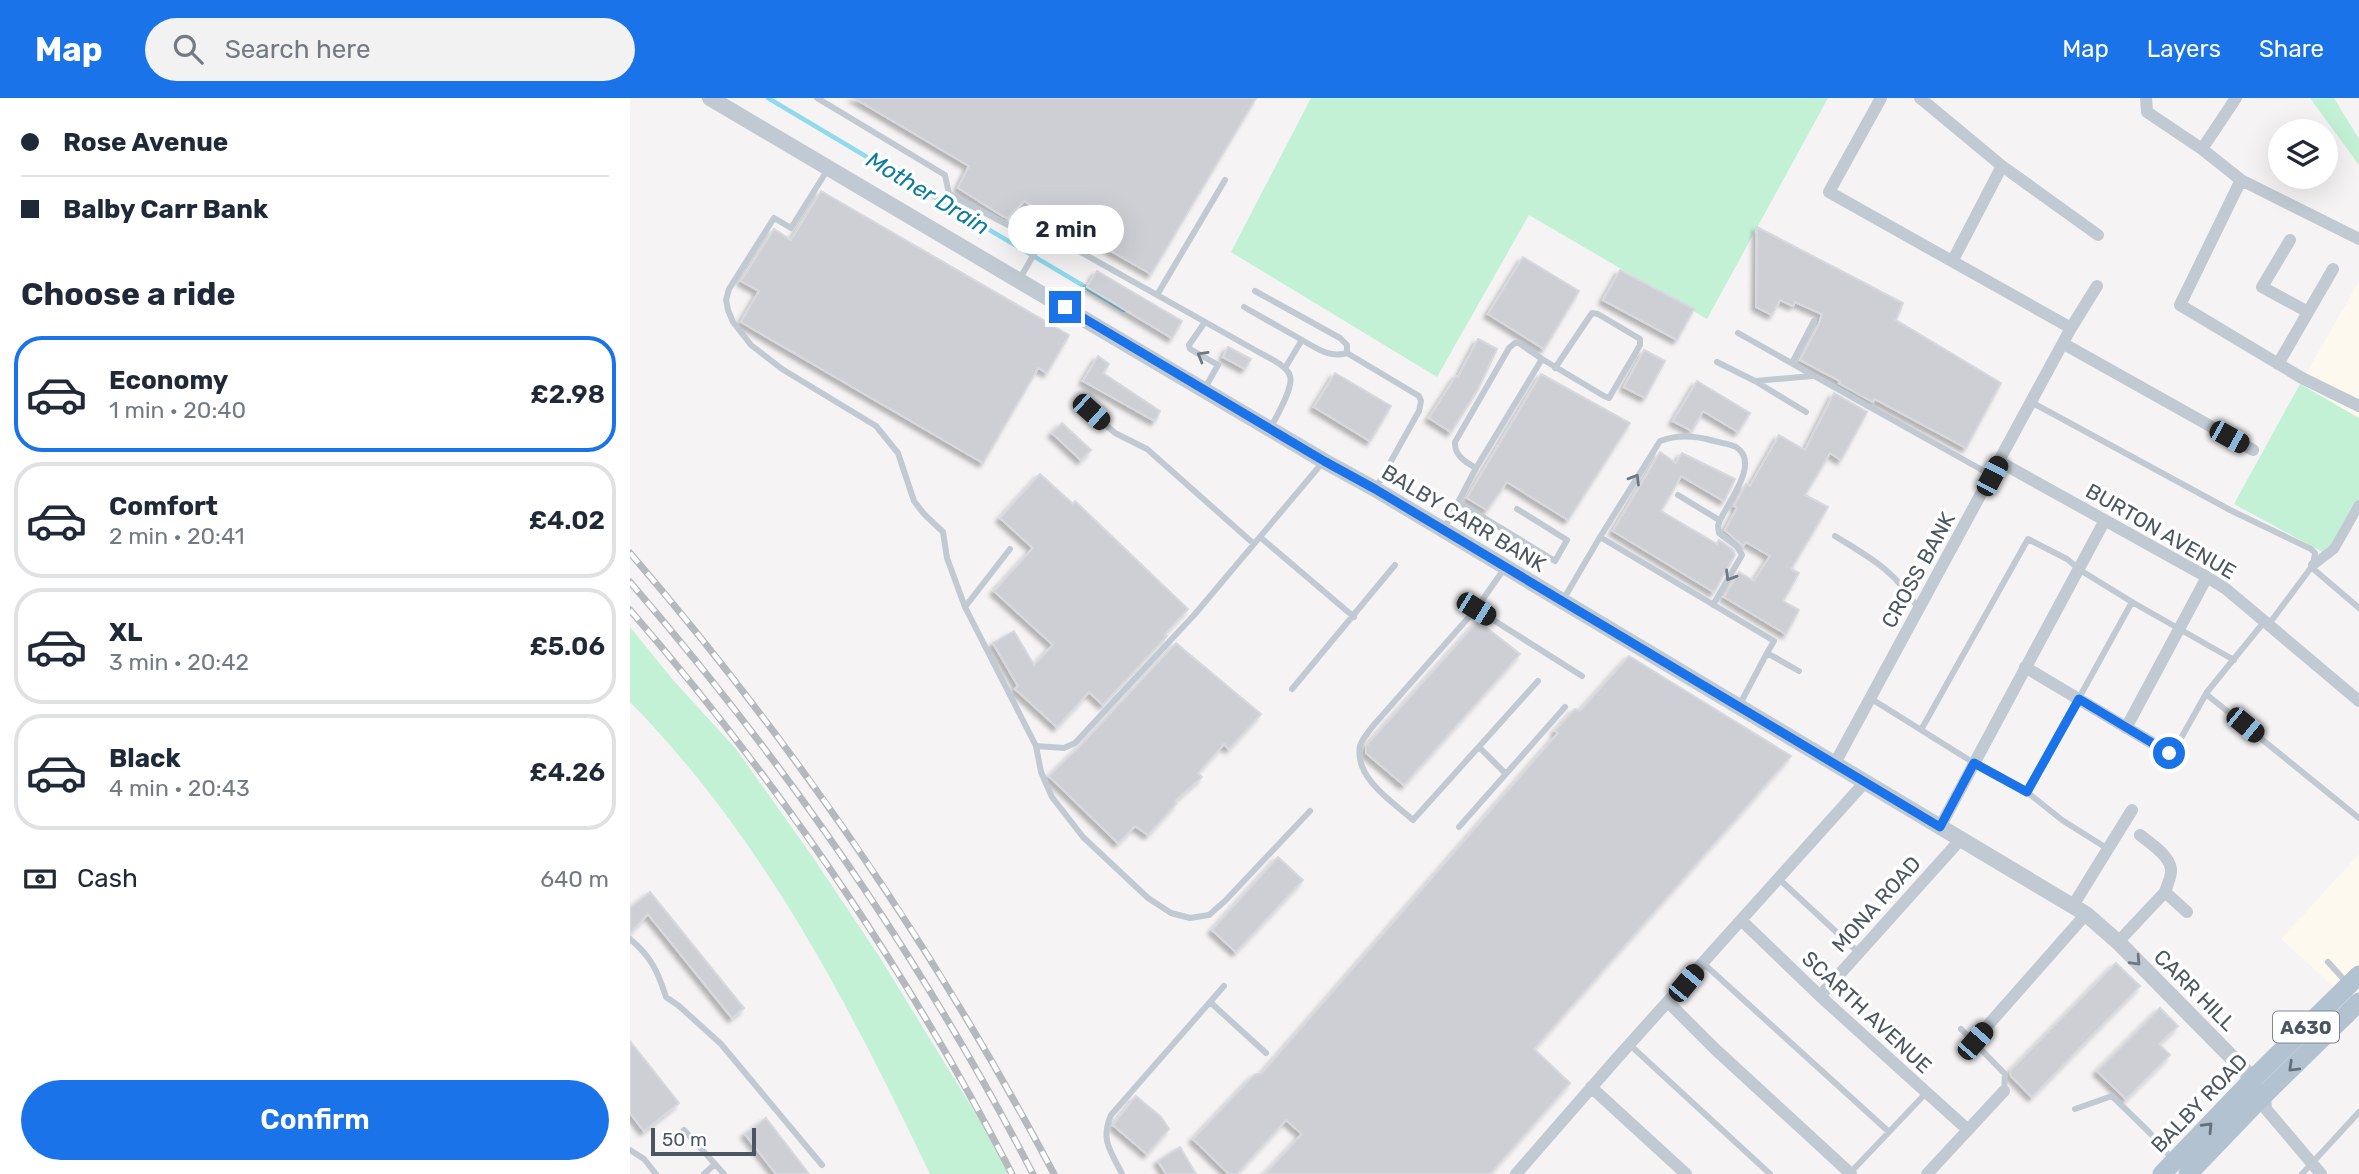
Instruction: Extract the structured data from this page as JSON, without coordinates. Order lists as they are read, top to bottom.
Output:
{
  "streets": {
    "main road": ["A630", "BALBY ROAD"],
    "street": [
      "BALBY CARR BANK",
      "BURTON AVENUE",
      "CROSS BANK",
      "MONA ROAD",
      "CARR HILL",
      "SCARTH AVENUE"
    ]
  },
  "crossings": [
    ["BALBY CARR BANK", "CROSS BANK"],
    ["BALBY CARR BANK", "MONA ROAD"],
    ["BALBY CARR BANK", "CARR HILL"],
    ["BURTON AVENUE", "CROSS BANK"],
    ["MONA ROAD", "SCARTH AVENUE"],
    ["CARR HILL", "BALBY ROAD"]
  ],
  "one_way": ["CARR HILL"],
  "water": ["Mother Drain"],
  "scale_bar": "50 m",
  "page": {
    "header": "Map",
    "search": "Search here",
    "nav": ["Map", "Layers", "Share"],
    "banner": ["Rose Avenue", "Balby Carr Bank"],
    "bubble": "2 min",
    "heading": "Choose a ride",
    "list": [
      {
        "name": "Economy",
        "note": "1 min · 20:40",
        "value": "£2.98"
      },
      {
        "name": "Comfort",
        "note": "2 min · 20:41",
        "value": "£4.02"
      },
      {
        "name": "XL",
        "note": "3 min · 20:42",
        "value": "£5.06"
      },
      {
        "name": "Black",
        "note": "4 min · 20:43",
        "value": "£4.26"
      }
    ],
    "pay": ["Cash", "640 m"],
    "buttons": "Confirm",
    "scale": "50 m"
  }
}
